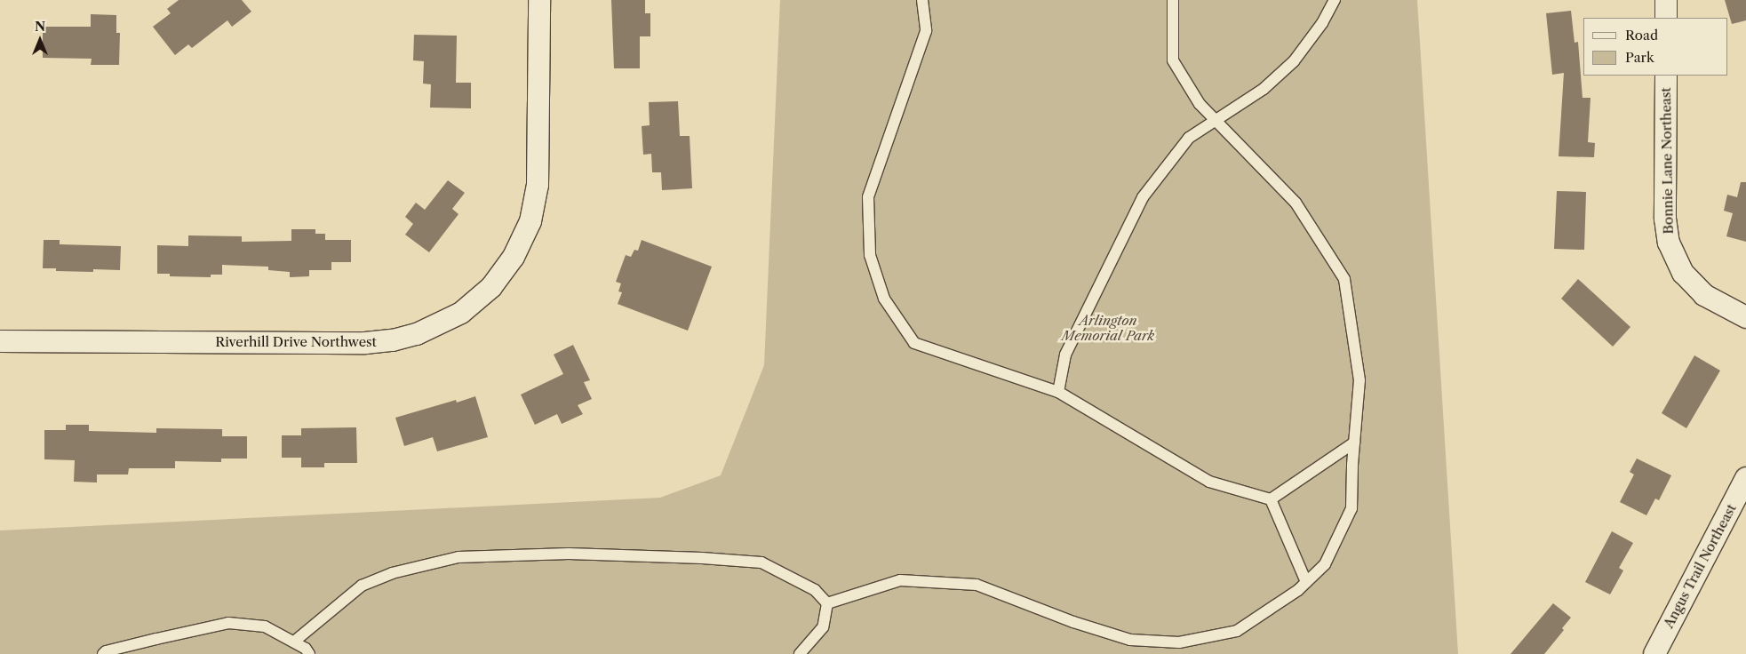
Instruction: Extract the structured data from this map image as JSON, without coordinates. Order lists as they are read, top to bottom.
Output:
{
  "streets": {
    "street": ["Bonnie Lane Northeast", "Riverhill Drive Northwest", "Angus Trail Northeast"]
  },
  "parks": ["Arlington Memorial Park"],
  "legend": ["Road", "Park"],
  "north": "top"
}
